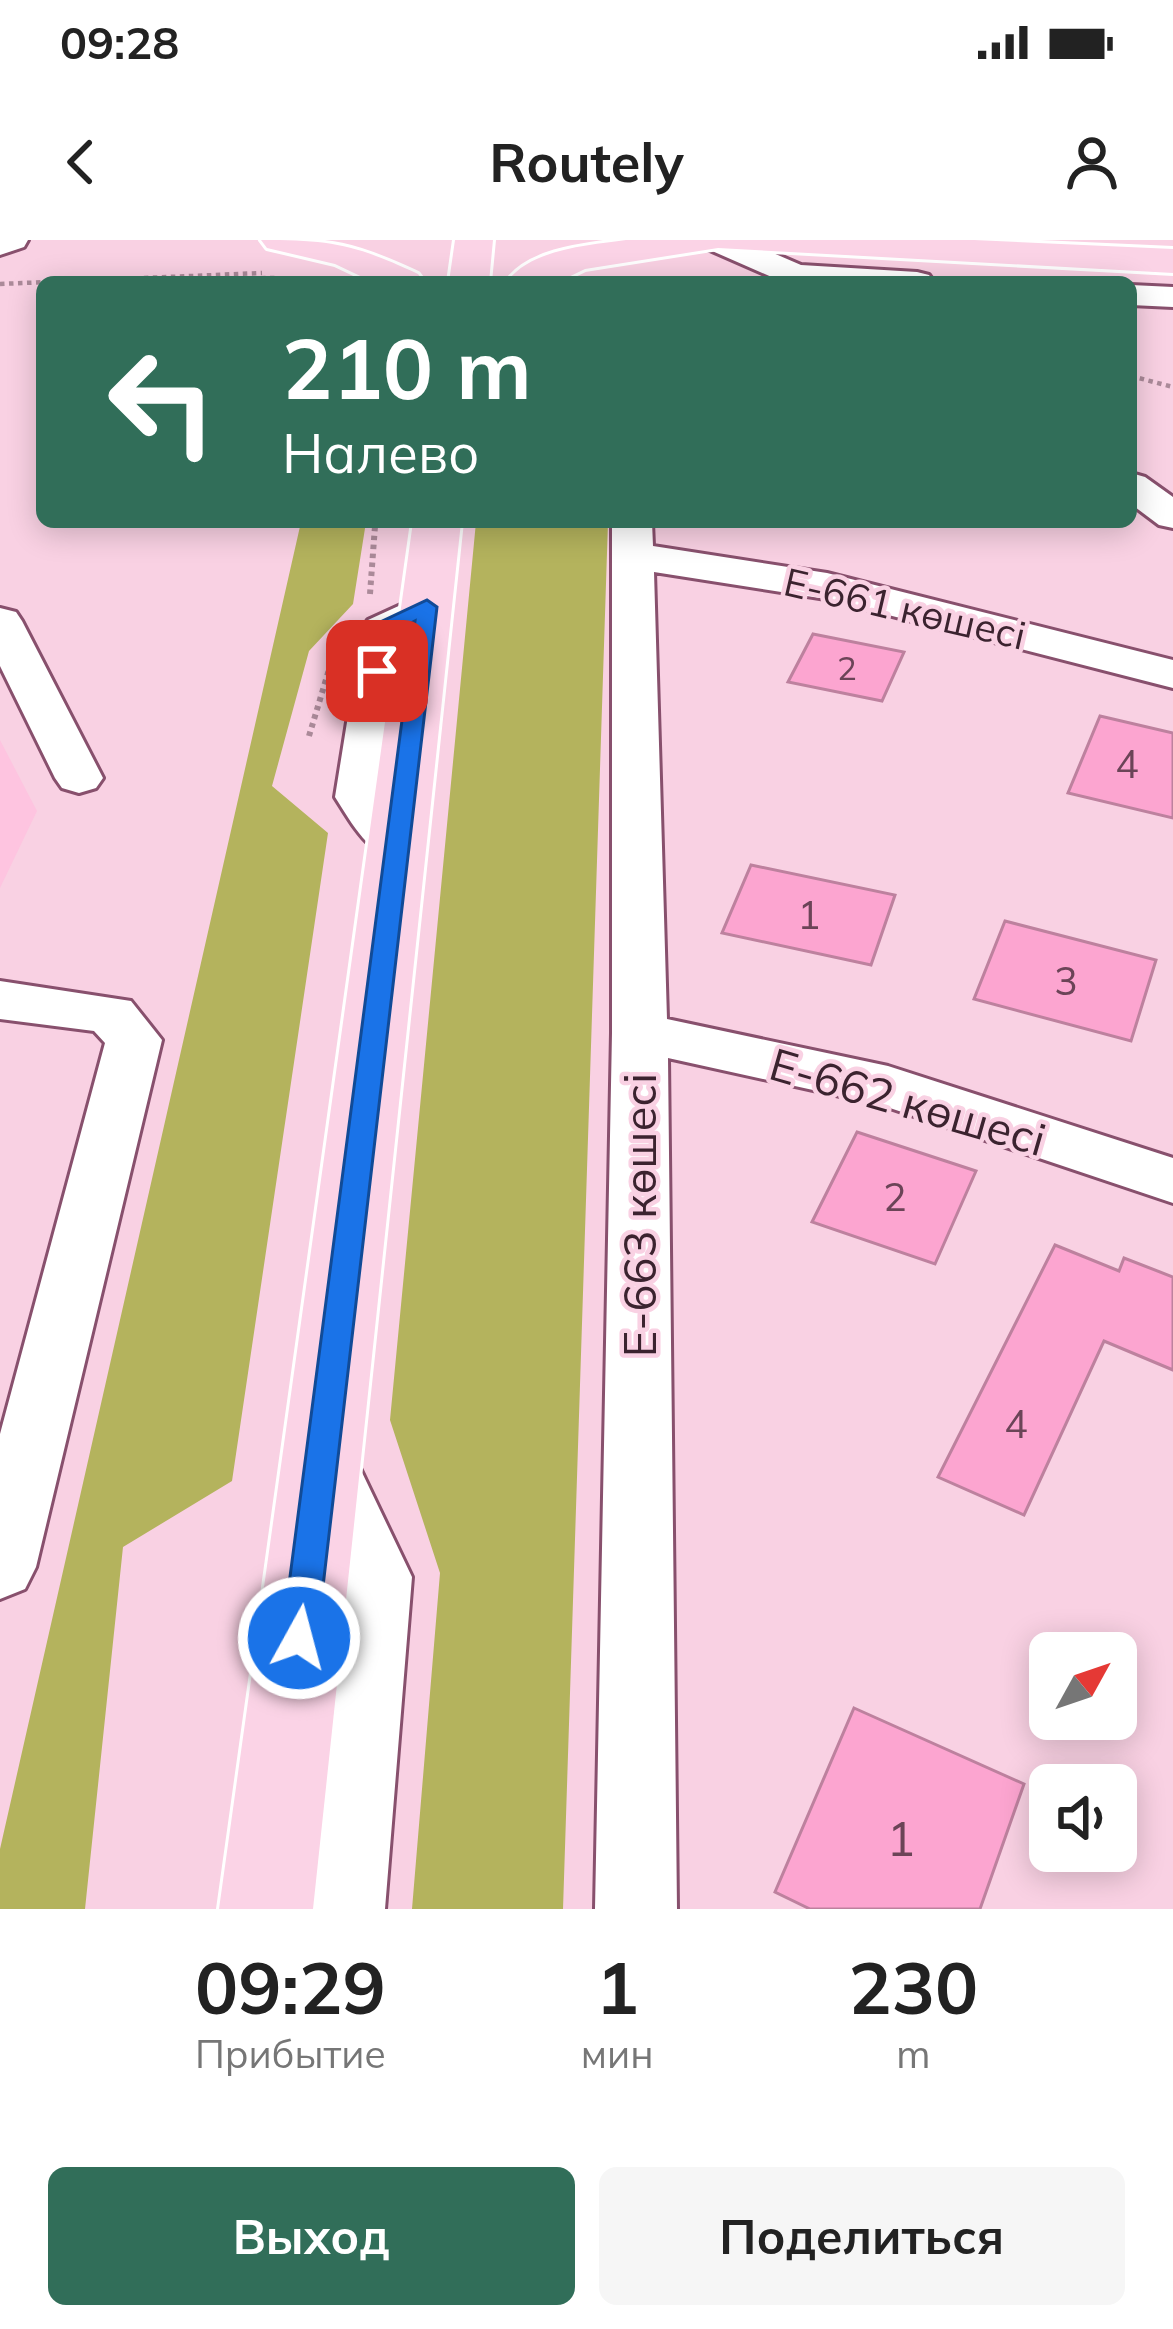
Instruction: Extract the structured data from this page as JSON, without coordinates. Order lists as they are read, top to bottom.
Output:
{
  "streets": {
    "street": ["Е-661 көшесі", "Е-662 көшесі", "Е-663 көшесі"]
  },
  "crossings": [
    ["Е-661 көшесі", "Е-663 көшесі"],
    ["Е-662 көшесі", "Е-663 көшесі"]
  ],
  "house_numbers": [
    "2",
    "4",
    "1",
    "3",
    "2",
    "4",
    "1"
  ],
  "north": "top right",
  "page": {
    "status": "09:28",
    "header": "Routely",
    "turn": ["210 m", "Налево"],
    "eta": [
      "09:29",
      "Прибытие",
      "1",
      "мин",
      "230",
      "m"
    ],
    "buttons": ["Выход", "Поделиться"]
  }
}
